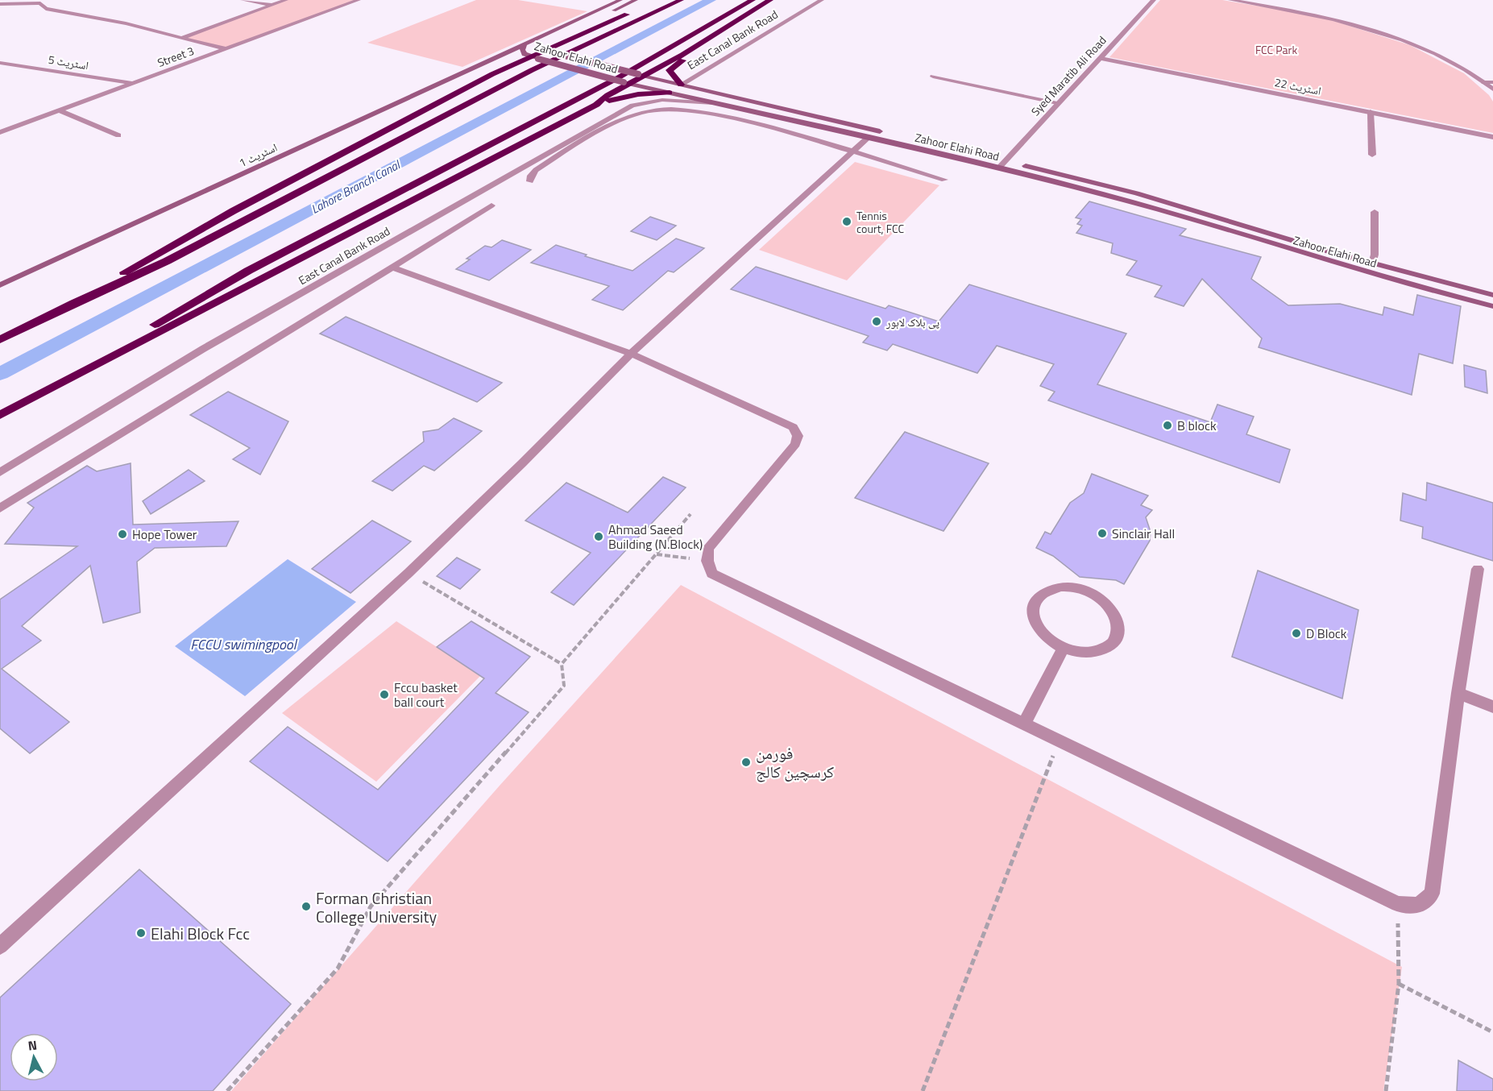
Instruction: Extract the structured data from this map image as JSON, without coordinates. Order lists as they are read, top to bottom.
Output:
{
  "streets": {
    "main road": ["Zahoor Elahi Road", "اسٹریٹ 1"],
    "street": [
      "East Canal Bank Road",
      "Street 3",
      "اسٹریٹ 5",
      "Syed Maratib Ali Road",
      "اسٹریٹ 22"
    ]
  },
  "crossings": [
    ["East Canal Bank Road", "Zahoor Elahi Road"],
    ["Street 3", "اسٹریٹ 5"],
    ["Zahoor Elahi Road", "Syed Maratib Ali Road"],
    ["Zahoor Elahi Road", "اسٹریٹ 1"],
    ["Syed Maratib Ali Road", "اسٹریٹ 22"]
  ],
  "water": ["Lahore Branch Canal", "FCCU swimingpool"],
  "parks": ["FCC Park"],
  "places": [
    "Tennis court, FCC",
    "پی بلاک لاہور",
    "B block",
    "Sinclair Hall",
    "Hope Tower",
    "Ahmad Saeed Building (N.Block)",
    "D Block",
    "Fccu basket ball court",
    "فورمن کرسچین کالج",
    "Forman Christian College University",
    "Elahi Block Fcc"
  ],
  "north": "top"
}
